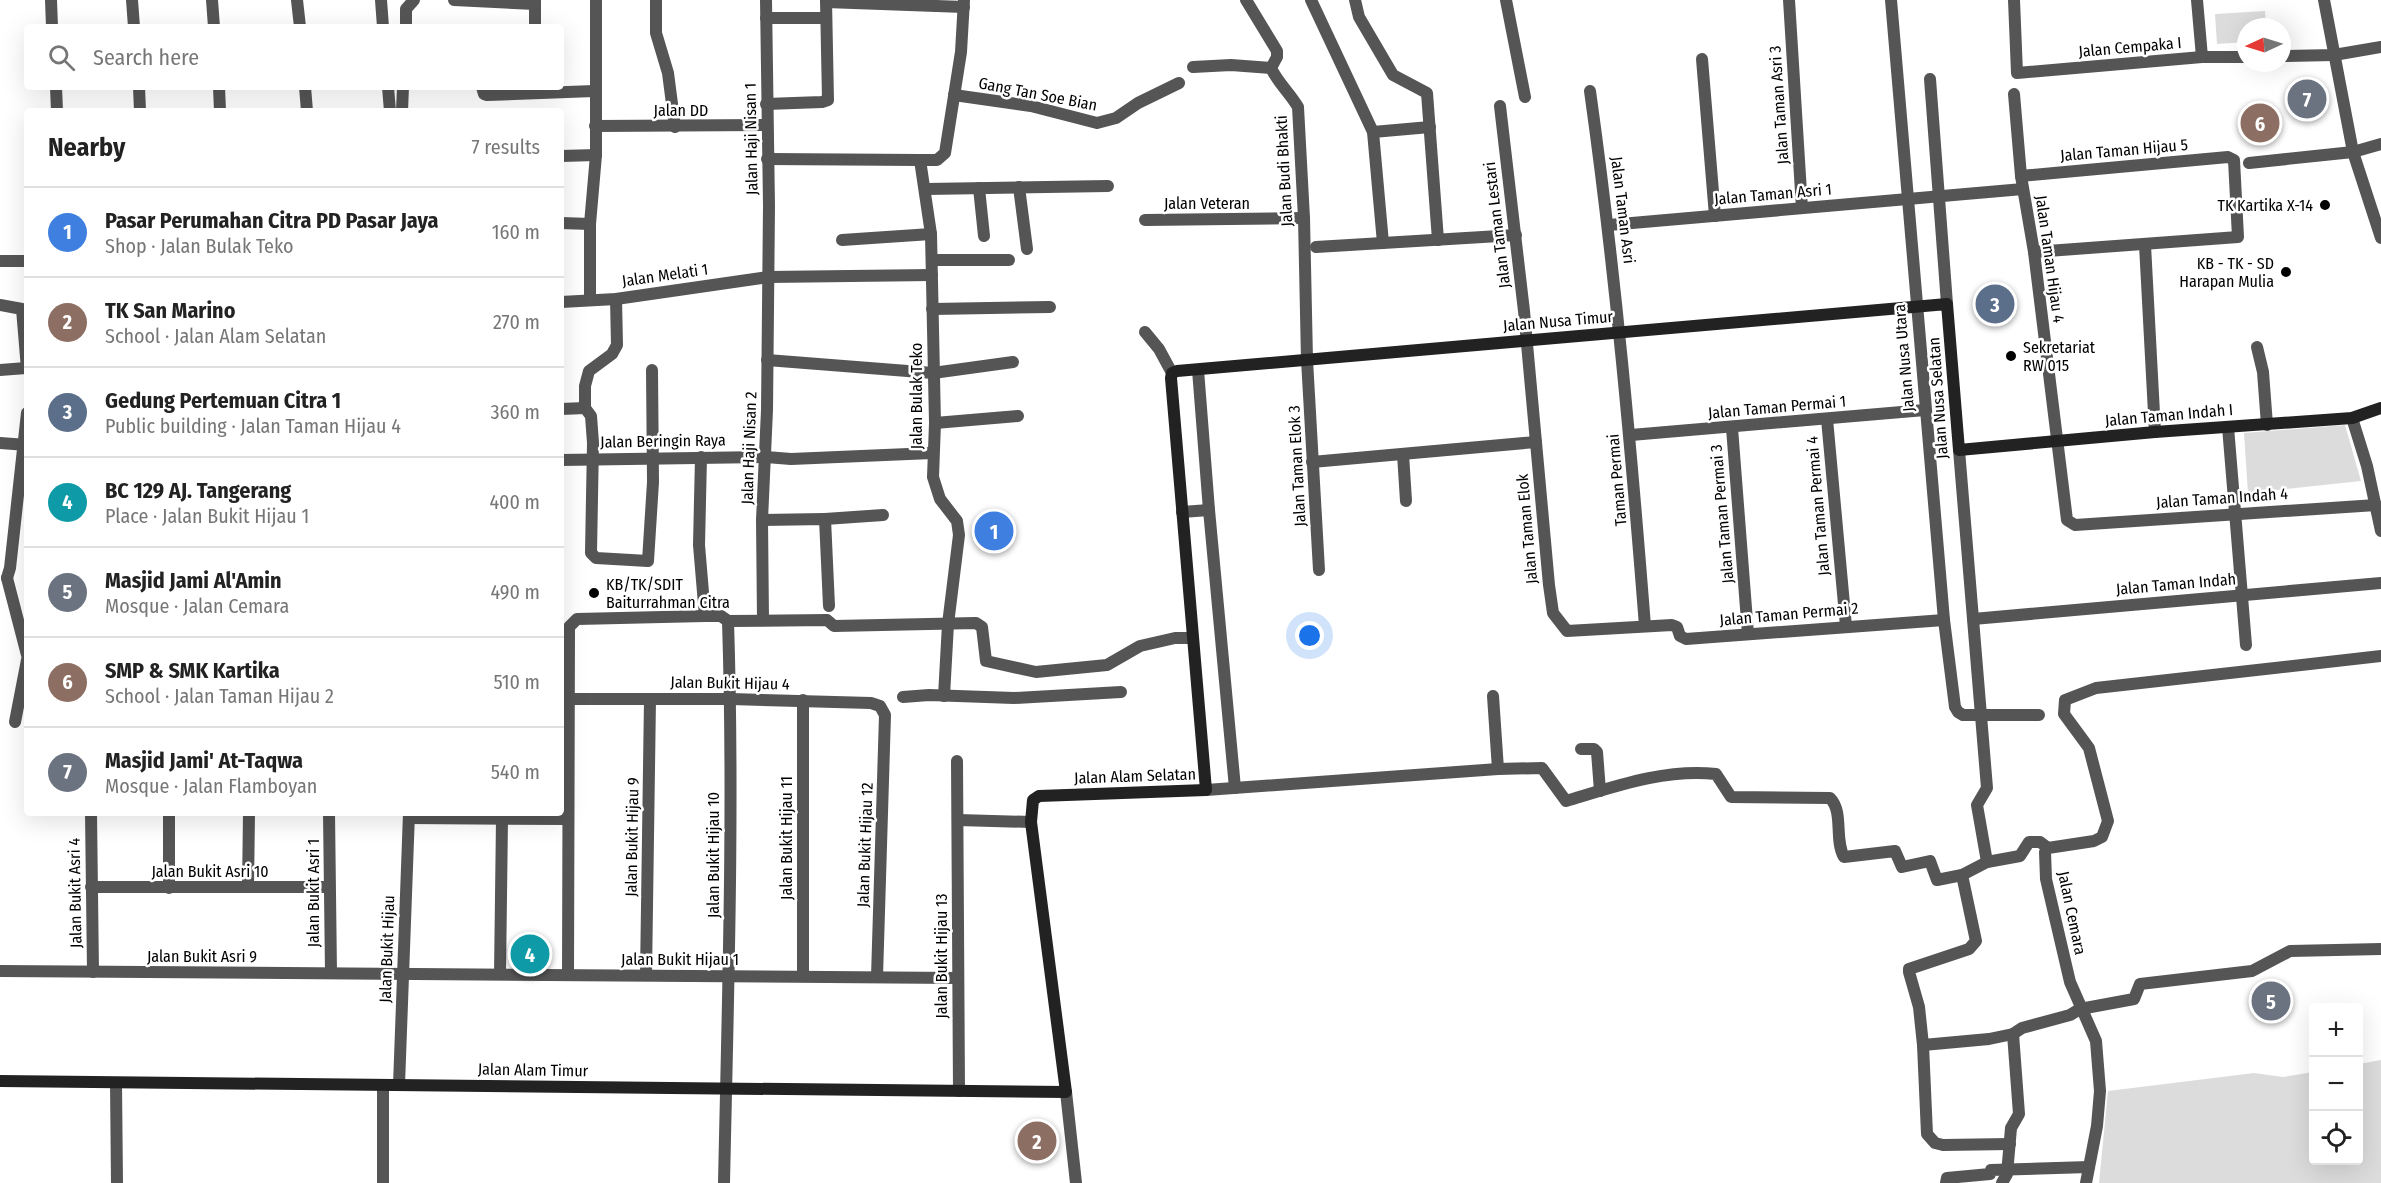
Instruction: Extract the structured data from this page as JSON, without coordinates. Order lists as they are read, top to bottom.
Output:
{
  "streets": {
    "street": [
      "Jalan Cempaka I",
      "Gang Tan Soe Bian",
      "Jalan Taman Asri 3",
      "Jalan DD",
      "Jalan Haji Nisan 1",
      "Jalan Taman Hijau 5",
      "Jalan Budi Bhakti",
      "Jalan Taman Asri 1",
      "Jalan Veteran",
      "Jalan Taman Asri",
      "Jalan Taman Lestari",
      "Jalan Taman Hijau 4",
      "Jalan Melati 1",
      "Jalan Nusa Timur",
      "Jalan Nusa Utara",
      "Jalan Bulak Teko",
      "Jalan Nusa Selatan",
      "Jalan Taman Permai 1",
      "Jalan Taman Indah I",
      "Jalan Beringin Raya",
      "Jalan Haji Nisan 2",
      "Jalan Taman Elok 3",
      "Taman Permai",
      "Jalan Taman Indah 4",
      "Jalan Taman Permai 4",
      "Jalan Taman Permai 3",
      "Jalan Taman Elok",
      "Jalan Taman Indah",
      "Jalan Taman Permai 2",
      "Jalan Bukit Hijau 4",
      "Jalan Alam Selatan",
      "Jalan Bukit Hijau 9",
      "Jalan Bukit Hijau 11",
      "Jalan Bukit Hijau 12",
      "Jalan Bukit Hijau 10",
      "Jalan Bukit Asri 10",
      "Jalan Bukit Asri 4",
      "Jalan Bukit Asri 1",
      "Jalan Cemara",
      "Jalan Bukit Hijau",
      "Jalan Bukit Asri 9",
      "Jalan Bukit Hijau 13",
      "Jalan Bukit Hijau 1",
      "Jalan Alam Timur"
    ]
  },
  "crossings": [
    ["Jalan Taman Asri 3", "Jalan Taman Asri 1"],
    ["Jalan DD", "Jalan Haji Nisan 1"],
    ["Jalan Haji Nisan 1", "Jalan Melati 1"],
    ["Jalan Haji Nisan 1", "Jalan Haji Nisan 2"],
    ["Jalan Taman Hijau 5", "Jalan Taman Hijau 4"],
    ["Jalan Budi Bhakti", "Jalan Veteran"],
    ["Jalan Budi Bhakti", "Jalan Nusa Timur"],
    ["Jalan Budi Bhakti", "Jalan Taman Elok 3"],
    ["Jalan Taman Asri 1", "Jalan Taman Asri"],
    ["Jalan Taman Asri 1", "Jalan Taman Hijau 4"],
    ["Jalan Taman Asri 1", "Jalan Nusa Utara"],
    ["Jalan Taman Asri 1", "Jalan Nusa Selatan"],
    ["Jalan Taman Asri", "Jalan Nusa Timur"],
    ["Jalan Taman Asri", "Taman Permai"],
    ["Jalan Taman Lestari", "Jalan Nusa Timur"],
    ["Jalan Taman Lestari", "Jalan Taman Elok"],
    ["Jalan Taman Hijau 4", "Jalan Taman Indah I"],
    ["Jalan Taman Hijau 4", "Jalan Taman Indah 4"],
    ["Jalan Melati 1", "Jalan Bulak Teko"],
    ["Jalan Melati 1", "Jalan Beringin Raya"],
    ["Jalan Melati 1", "Jalan Haji Nisan 2"],
    ["Jalan Nusa Timur", "Jalan Nusa Utara"],
    ["Jalan Nusa Timur", "Jalan Nusa Selatan"],
    ["Jalan Nusa Timur", "Jalan Taman Elok 3"],
    ["Jalan Nusa Timur", "Taman Permai"],
    ["Jalan Nusa Timur", "Jalan Taman Elok"],
    ["Jalan Nusa Timur", "Jalan Alam Selatan"],
    ["Jalan Nusa Utara", "Jalan Nusa Selatan"],
    ["Jalan Nusa Utara", "Jalan Taman Permai 1"],
    ["Jalan Nusa Utara", "Jalan Taman Permai 2"],
    ["Jalan Bulak Teko", "Jalan Beringin Raya"],
    ["Jalan Nusa Selatan", "Jalan Taman Indah I"],
    ["Jalan Nusa Selatan", "Jalan Taman Indah"],
    ["Jalan Taman Permai 1", "Taman Permai"],
    ["Jalan Taman Permai 1", "Jalan Taman Permai 4"],
    ["Jalan Taman Permai 1", "Jalan Taman Permai 3"],
    ["Jalan Beringin Raya", "Jalan Haji Nisan 2"],
    ["Taman Permai", "Jalan Taman Elok"],
    ["Taman Permai", "Jalan Taman Permai 2"],
    ["Jalan Taman Permai 4", "Jalan Taman Permai 2"],
    ["Jalan Taman Permai 3", "Jalan Taman Permai 2"],
    ["Jalan Taman Elok", "Jalan Taman Permai 2"],
    ["Jalan Bukit Hijau 4", "Jalan Bukit Hijau 9"],
    ["Jalan Bukit Hijau 4", "Jalan Bukit Hijau 11"],
    ["Jalan Bukit Hijau 4", "Jalan Bukit Hijau 12"],
    ["Jalan Bukit Hijau 4", "Jalan Bukit Hijau 10"],
    ["Jalan Alam Selatan", "Jalan Alam Timur"],
    ["Jalan Bukit Hijau 9", "Jalan Bukit Hijau 1"],
    ["Jalan Bukit Hijau 11", "Jalan Bukit Hijau 1"],
    ["Jalan Bukit Hijau 12", "Jalan Bukit Hijau 1"],
    ["Jalan Bukit Hijau 10", "Jalan Bukit Hijau 1"],
    ["Jalan Bukit Hijau 10", "Jalan Alam Timur"],
    ["Jalan Bukit Asri 10", "Jalan Bukit Asri 4"],
    ["Jalan Bukit Asri 10", "Jalan Bukit Asri 1"],
    ["Jalan Bukit Asri 4", "Jalan Bukit Asri 9"],
    ["Jalan Bukit Asri 1", "Jalan Bukit Asri 9"],
    ["Jalan Bukit Hijau", "Jalan Bukit Asri 9"],
    ["Jalan Bukit Hijau", "Jalan Bukit Hijau 1"],
    ["Jalan Bukit Hijau", "Jalan Alam Timur"],
    ["Jalan Bukit Asri 9", "Jalan Bukit Hijau 1"],
    ["Jalan Bukit Hijau 13", "Jalan Bukit Hijau 1"],
    ["Jalan Bukit Hijau 13", "Jalan Alam Timur"]
  ],
  "places": [
    "TK Kartika X-14",
    "KB - TK - SD Harapan Mulia",
    "Sekretariat RW 015",
    "KB/TK/SDIT Baiturrahman Citra"
  ],
  "north": "left",
  "page": {
    "search": "Search here",
    "pins": [
      "7",
      "6",
      "3",
      "1",
      "4",
      "5",
      "2"
    ],
    "heading": ["Nearby", "7 results"],
    "list": [
      {
        "mark": "1",
        "name": "Pasar Perumahan Citra PD Pasar Jaya",
        "note": "Shop · Jalan Bulak Teko",
        "value": "160 m"
      },
      {
        "mark": "2",
        "name": "TK San Marino",
        "note": "School · Jalan Alam Selatan",
        "value": "270 m"
      },
      {
        "mark": "3",
        "name": "Gedung Pertemuan Citra 1",
        "note": "Public building · Jalan Taman Hijau 4",
        "value": "360 m"
      },
      {
        "mark": "4",
        "name": "BC 129 AJ. Tangerang",
        "note": "Place · Jalan Bukit Hijau 1",
        "value": "400 m"
      },
      {
        "mark": "5",
        "name": "Masjid Jami Al'Amin",
        "note": "Mosque · Jalan Cemara",
        "value": "490 m"
      },
      {
        "mark": "6",
        "name": "SMP & SMK Kartika",
        "note": "School · Jalan Taman Hijau 2",
        "value": "510 m"
      },
      {
        "mark": "7",
        "name": "Masjid Jami' At-Taqwa",
        "note": "Mosque · Jalan Flamboyan",
        "value": "540 m"
      }
    ],
    "map_buttons": ["+", "−"]
  }
}
